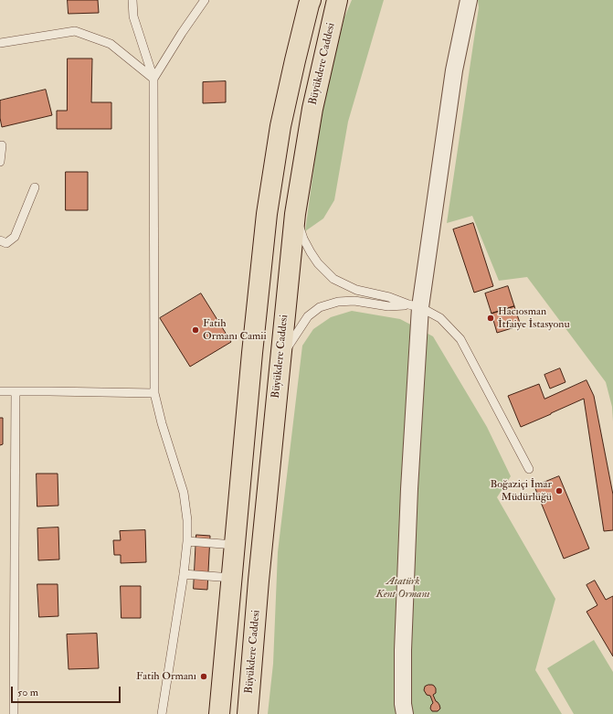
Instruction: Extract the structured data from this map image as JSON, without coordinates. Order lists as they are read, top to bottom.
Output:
{
  "streets": {
    "main road": ["Büyükdere Caddesi"]
  },
  "parks": ["Atatürk Kent Ormanı"],
  "places": [
    "Hacıosman İtfaiye İstasyonu",
    "Fatih Ormanı Camii",
    "Boğaziçi İmar Müdürlüğü",
    "Fatih Ormanı"
  ],
  "scale_bar": "50 m"
}
